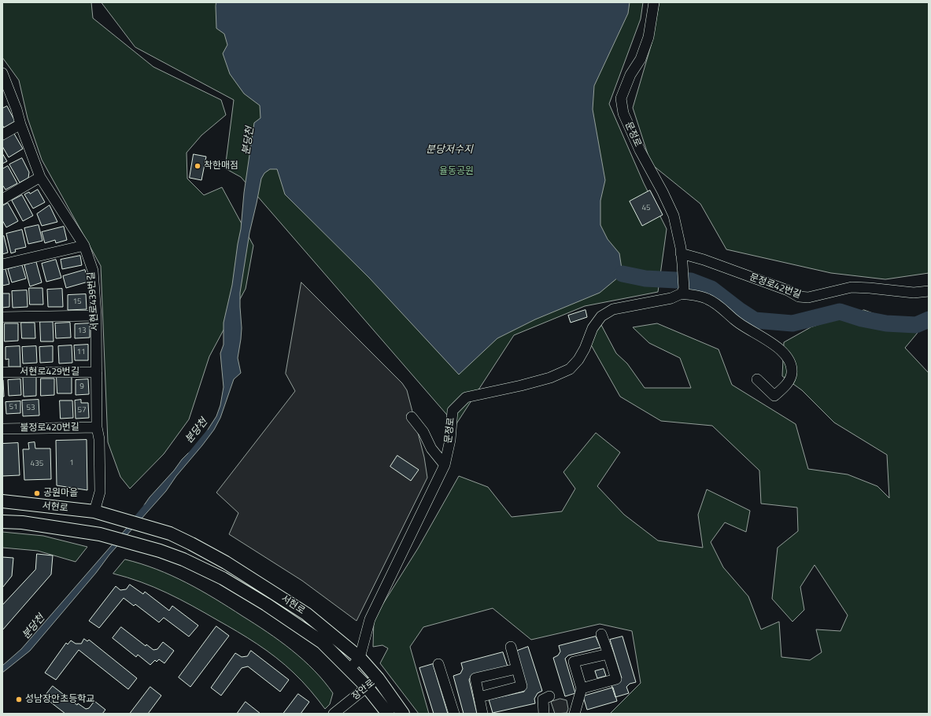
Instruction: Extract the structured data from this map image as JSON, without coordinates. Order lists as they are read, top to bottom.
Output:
{
  "streets": {
    "main road": ["서현로"],
    "street": [
      "문정로",
      "문정로42번길",
      "서현로439번길",
      "서현로429번길",
      "불정로420번길",
      "장안로"
    ]
  },
  "crossings": [
    ["문정로", "문정로42번길"],
    ["문정로", "서현로"],
    ["서현로439번길", "서현로429번길"],
    ["서현로439번길", "불정로420번길"],
    ["서현로439번길", "서현로"],
    ["서현로", "장안로"]
  ],
  "water": ["분당천", "분당저수지"],
  "parks": ["율동공원"],
  "places": ["착한매점", "공원마을", "성남장안초등학교"],
  "house_numbers": [
    "45",
    "15",
    "13",
    "11",
    "9",
    "51",
    "53",
    "57",
    "1",
    "435"
  ]
}
